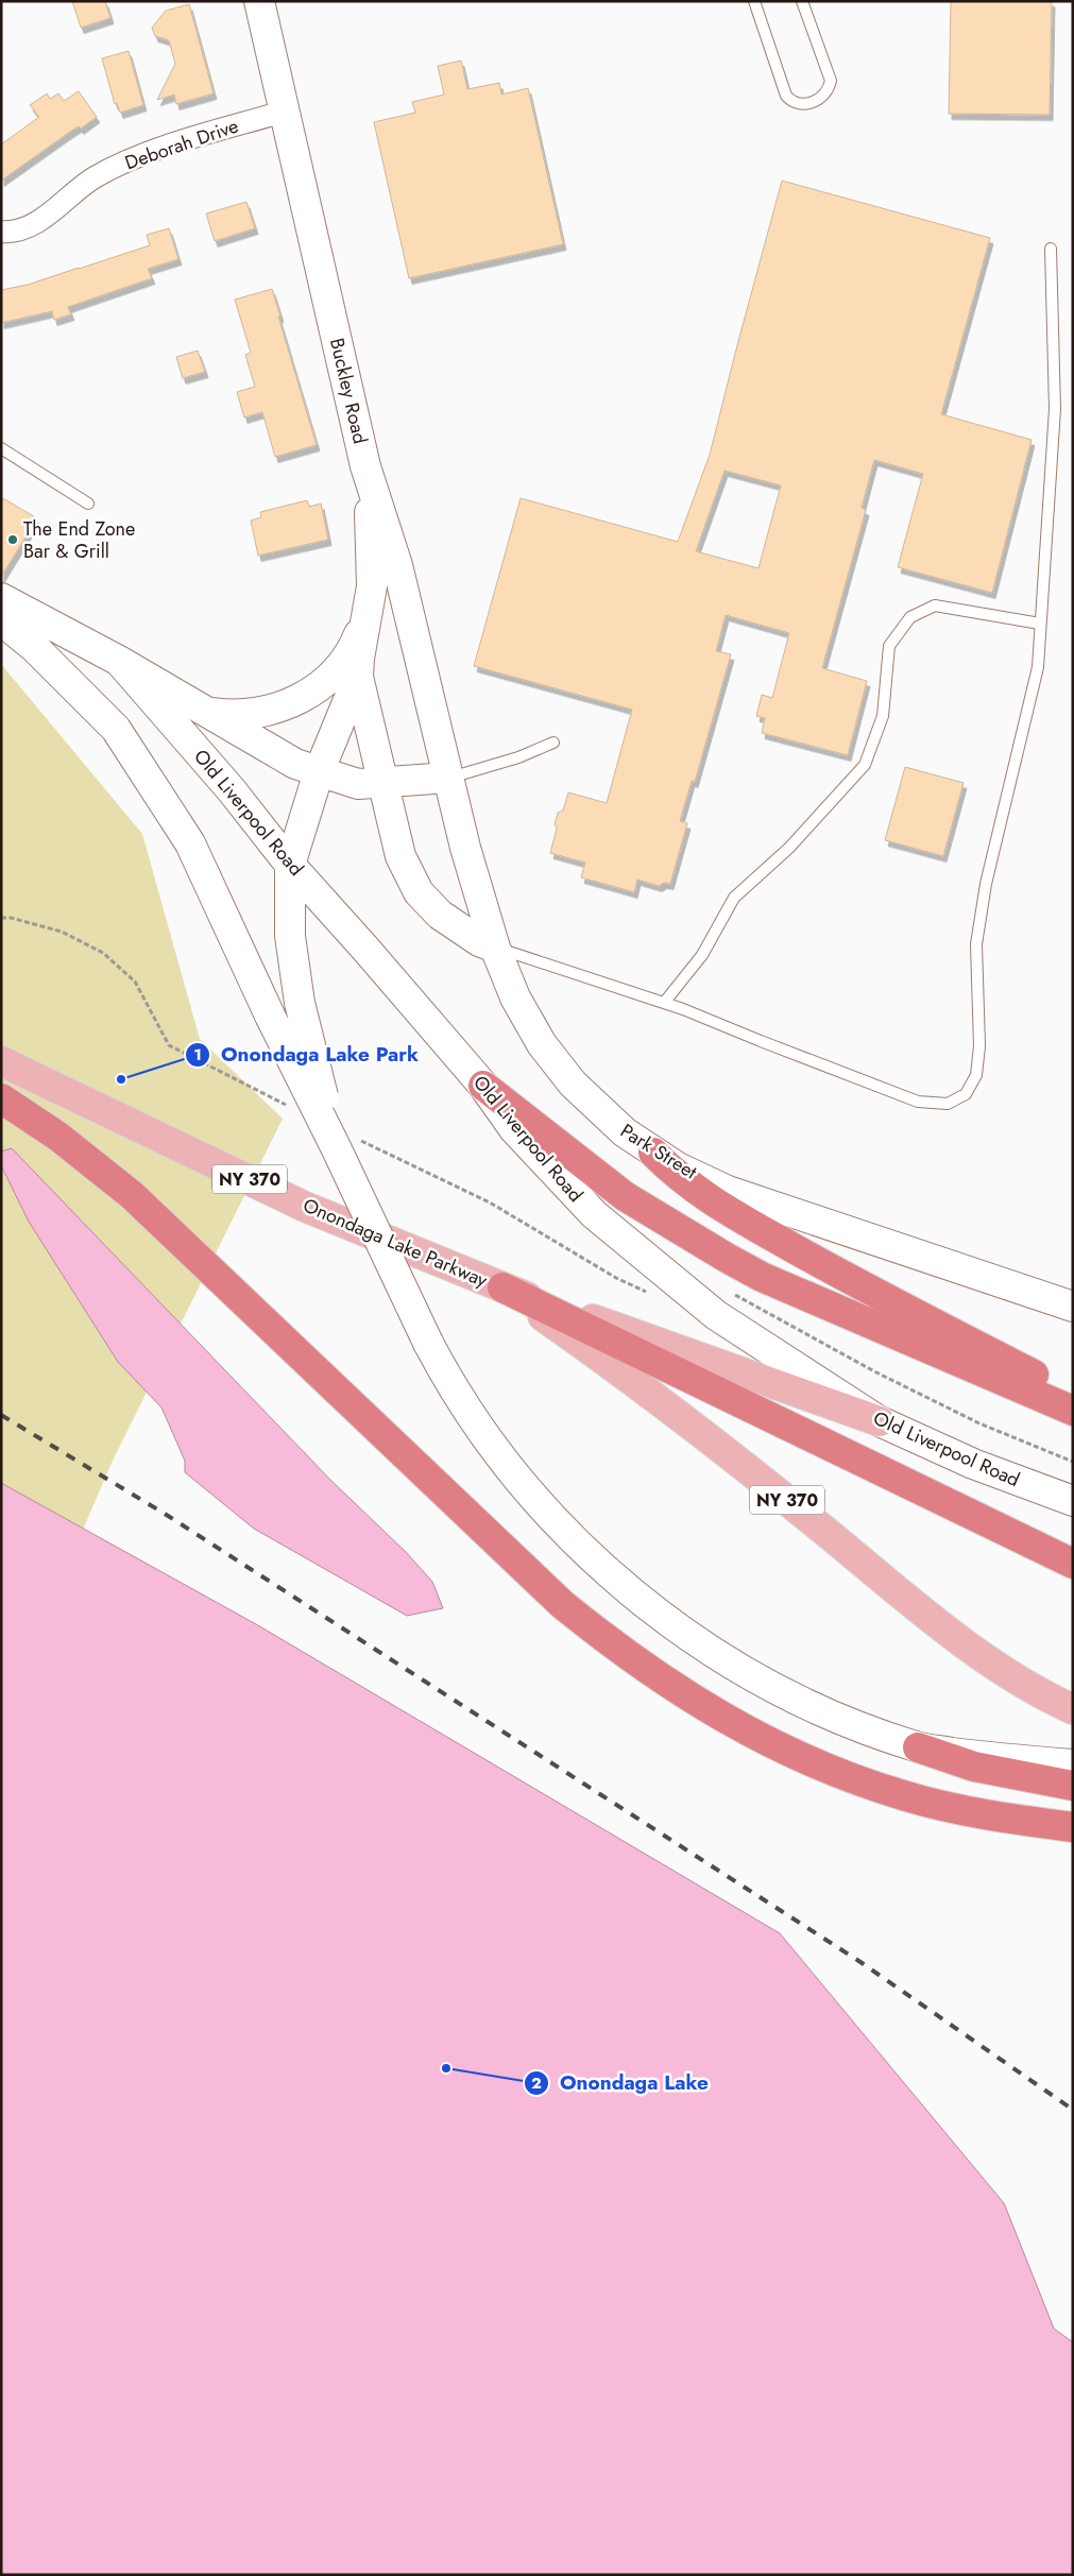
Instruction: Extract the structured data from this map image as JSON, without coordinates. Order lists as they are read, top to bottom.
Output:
{
  "streets": {
    "main road": [
      "Buckley Road",
      "Old Liverpool Road",
      "Park Street",
      "NY 370",
      "Onondaga Lake Parkway"
    ],
    "street": ["Deborah Drive"]
  },
  "crossings": [
    ["Deborah Drive", "Buckley Road"],
    ["Buckley Road", "Old Liverpool Road"],
    ["Buckley Road", "Park Street"],
    ["Old Liverpool Road", "Park Street"],
    ["Old Liverpool Road", "NY 370"],
    ["NY 370", "Onondaga Lake Parkway"]
  ],
  "places": ["The End Zone Bar & Grill", "Onondaga Lake Park", "Onondaga Lake"]
}
